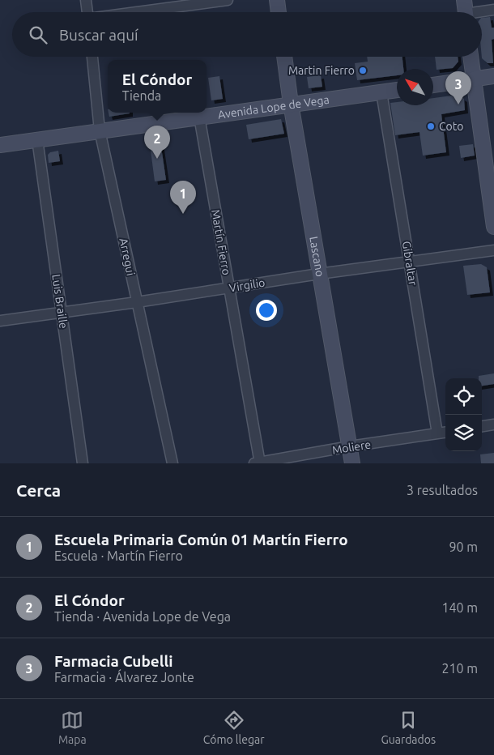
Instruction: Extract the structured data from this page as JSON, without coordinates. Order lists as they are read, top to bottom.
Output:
{
  "streets": {
    "street": [
      "Avenida Lope de Vega",
      "Martín Fierro",
      "Arregui",
      "Lascano",
      "Gibraltar",
      "Virgilio",
      "Luis Braille",
      "Moliere"
    ]
  },
  "crossings": [
    ["Avenida Lope de Vega", "Martín Fierro"],
    ["Avenida Lope de Vega", "Arregui"],
    ["Avenida Lope de Vega", "Lascano"],
    ["Avenida Lope de Vega", "Gibraltar"],
    ["Avenida Lope de Vega", "Luis Braille"],
    ["Martín Fierro", "Virgilio"],
    ["Martín Fierro", "Moliere"],
    ["Arregui", "Virgilio"],
    ["Lascano", "Virgilio"],
    ["Lascano", "Moliere"],
    ["Gibraltar", "Virgilio"],
    ["Gibraltar", "Moliere"],
    ["Virgilio", "Luis Braille"]
  ],
  "places": ["Martin Fierro", "Coto"],
  "north": "top left",
  "page": {
    "search": "Buscar aquí",
    "popup": ["El Cóndor", "Tienda"],
    "pins": ["3", "2", "1"],
    "heading": ["Cerca", "3 resultados"],
    "list": [
      {
        "mark": "1",
        "name": "Escuela Primaria Común 01 Martín Fierro",
        "note": "Escuela · Martín Fierro",
        "value": "90 m"
      },
      {
        "mark": "2",
        "name": "El Cóndor",
        "note": "Tienda · Avenida Lope de Vega",
        "value": "140 m"
      },
      {
        "mark": "3",
        "name": "Farmacia Cubelli",
        "note": "Farmacia · Álvarez Jonte",
        "value": "210 m"
      }
    ],
    "nav": ["Mapa", "Cómo llegar", "Guardados"]
  }
}
